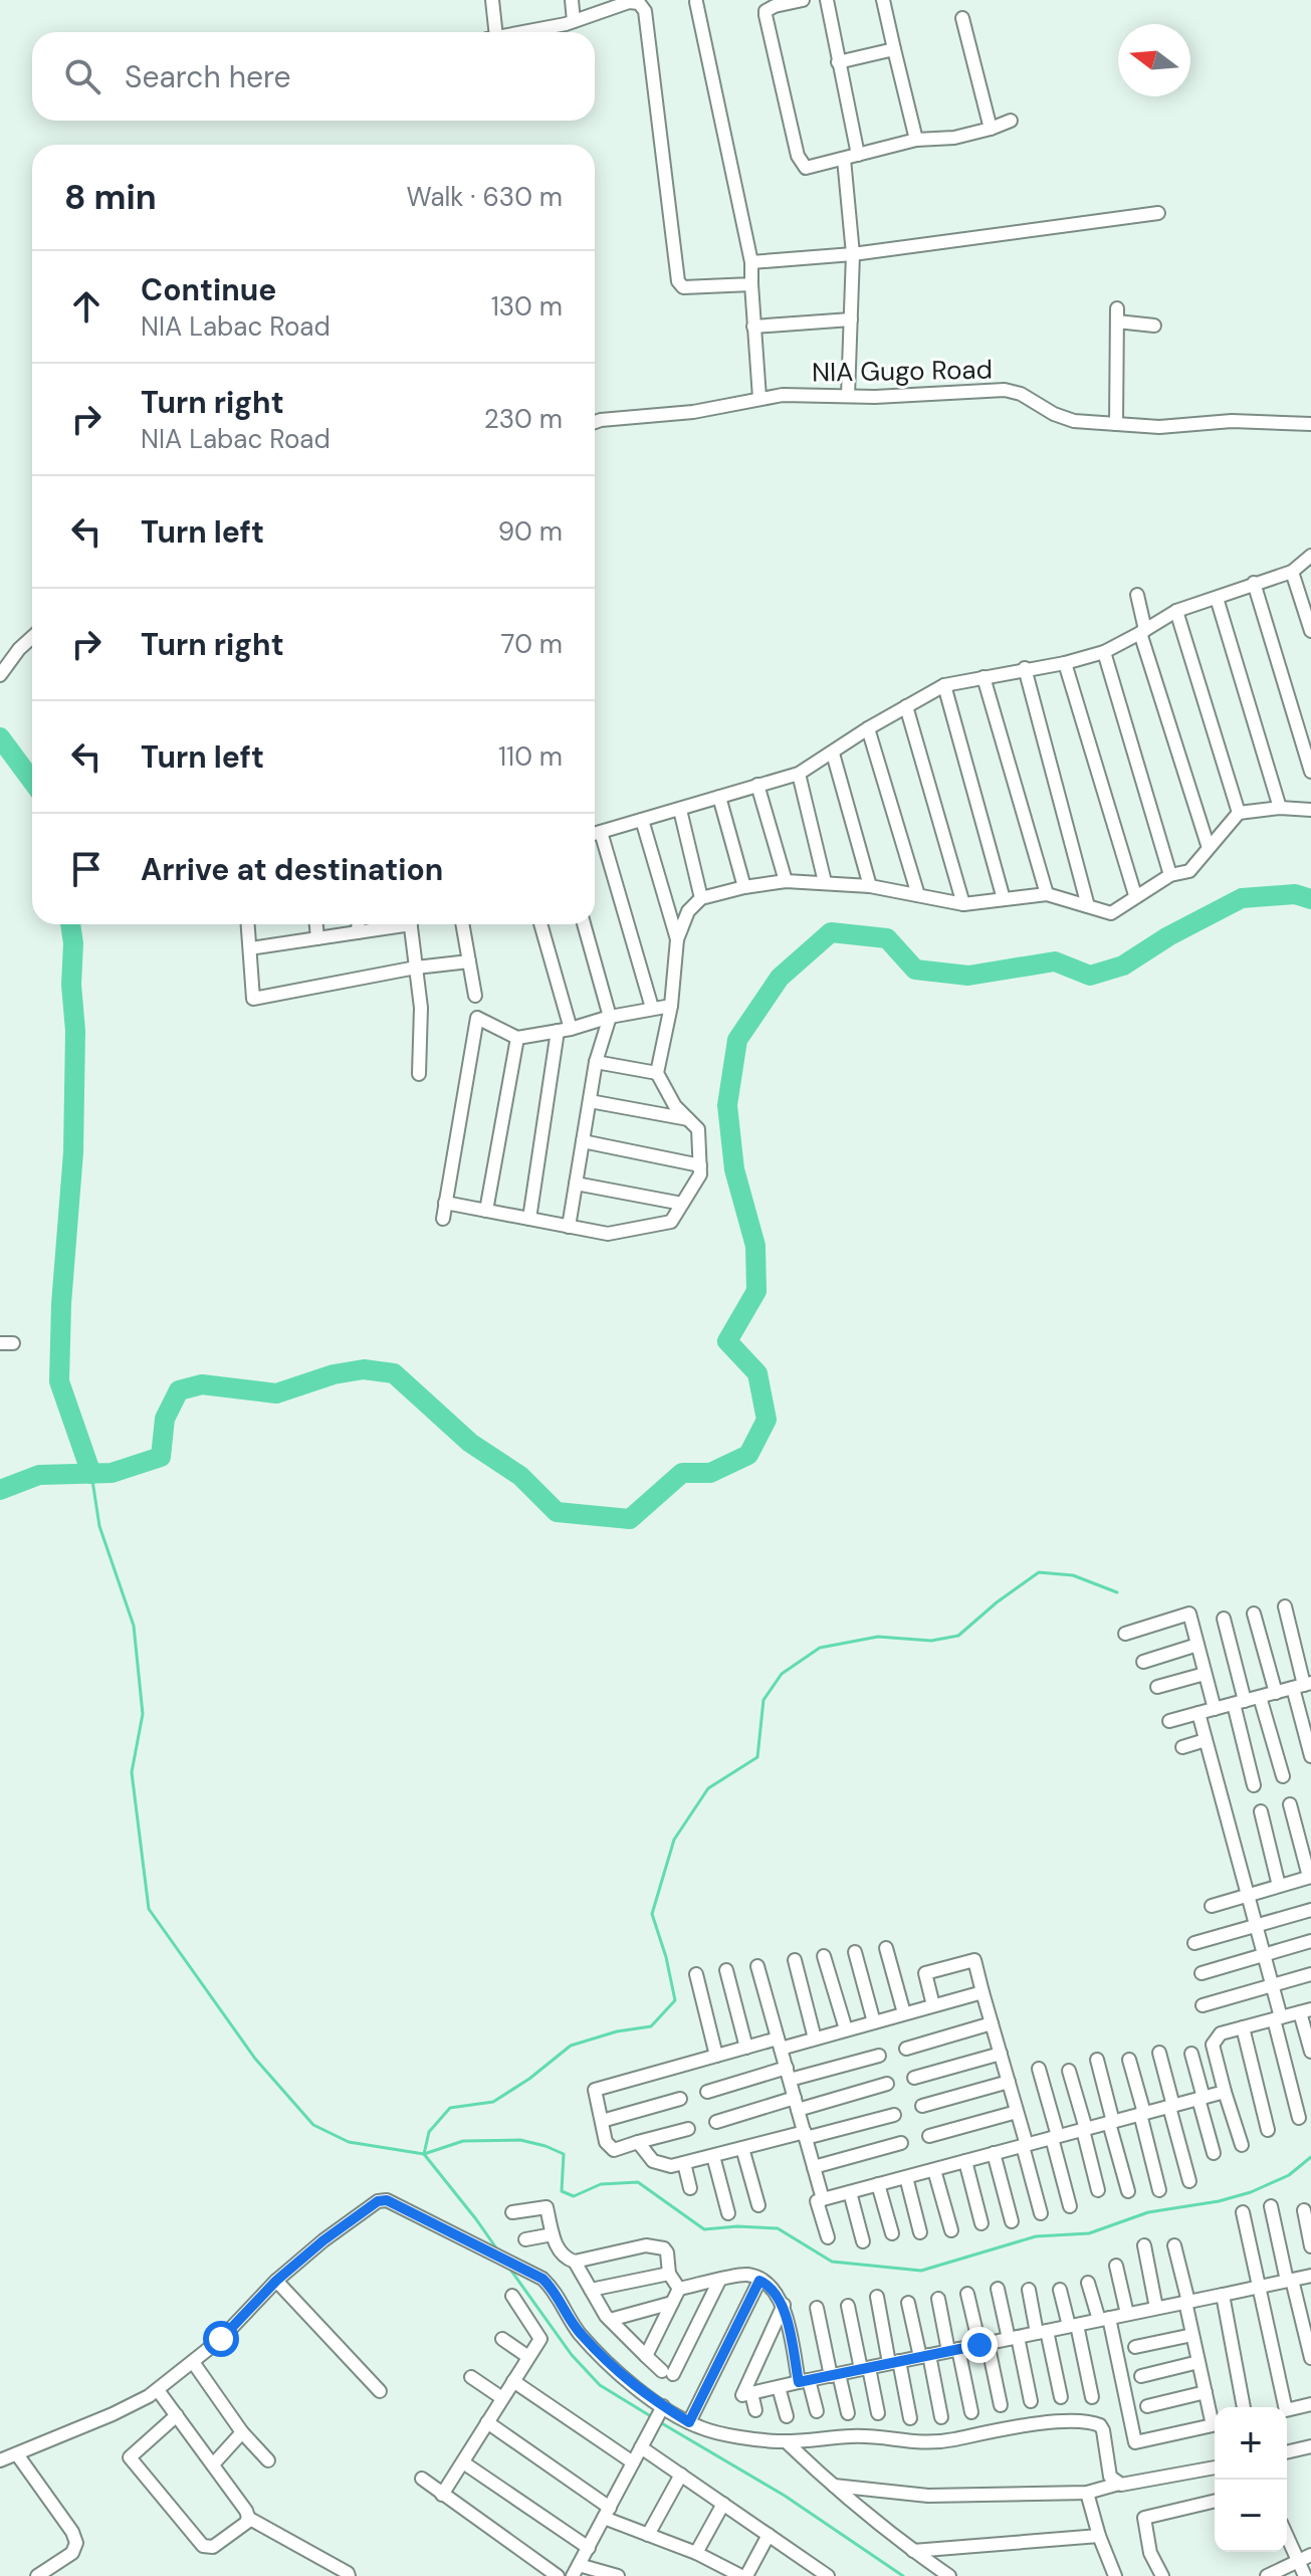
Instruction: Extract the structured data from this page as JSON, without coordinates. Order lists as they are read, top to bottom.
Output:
{
  "streets": {
    "street": ["NIA Gugo Road"]
  },
  "north": "left",
  "page": {
    "search": "Search here",
    "heading": ["8 min", "Walk · 630 m"],
    "list": [
      ["Continue", "NIA Labac Road", "130 m"],
      ["Turn right", "NIA Labac Road", "230 m"],
      ["Turn left", "90 m"],
      ["Turn right", "70 m"],
      ["Turn left", "110 m"],
      "Arrive at destination"
    ],
    "map_buttons": ["+", "−"]
  }
}
